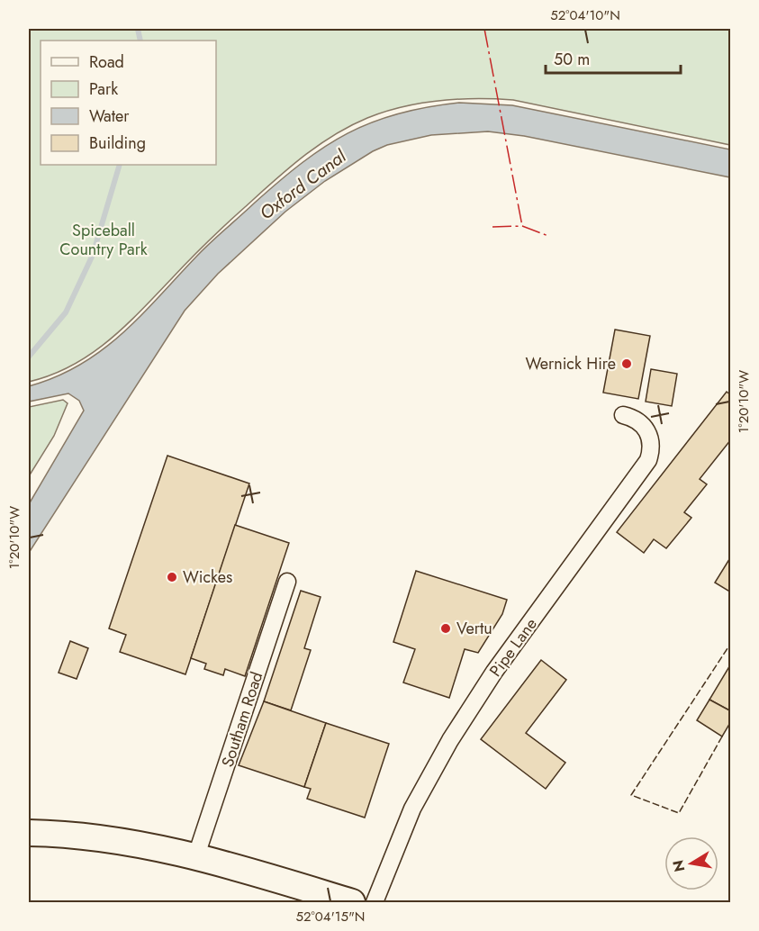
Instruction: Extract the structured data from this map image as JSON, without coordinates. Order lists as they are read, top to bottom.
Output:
{
  "streets": {
    "street": ["Pipe Lane", "Southam Road"]
  },
  "water": ["Oxford Canal"],
  "parks": ["Spiceball Country Park"],
  "places": ["Wernick Hire", "Wickes", "Vertu"],
  "legend": [
    "Road",
    "Park",
    "Water",
    "Building"
  ],
  "scale_bar": "50 m",
  "north": "left",
  "coordinates": ["52°04'10\"N", "1°20'10\"W", "52°04'15\"N"]
}
